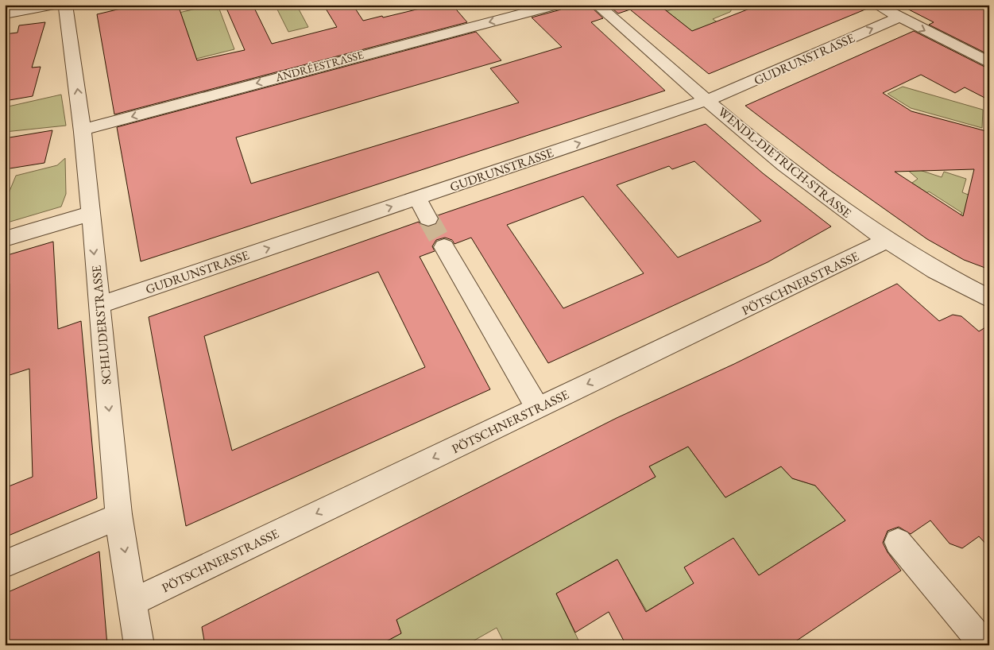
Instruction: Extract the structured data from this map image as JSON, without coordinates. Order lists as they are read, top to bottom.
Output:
{
  "streets": {
    "street": [
      "GUDRUNSTRASSE",
      "ANDRÉESTRASSE",
      "WENDL-DIETRICH-STRASSE",
      "PÖTSCHNERSTRASSE",
      "SCHLUDERSTRASSE"
    ]
  },
  "crossings": [
    ["GUDRUNSTRASSE", "WENDL-DIETRICH-STRASSE"],
    ["GUDRUNSTRASSE", "SCHLUDERSTRASSE"],
    ["ANDRÉESTRASSE", "SCHLUDERSTRASSE"],
    ["WENDL-DIETRICH-STRASSE", "PÖTSCHNERSTRASSE"],
    ["PÖTSCHNERSTRASSE", "SCHLUDERSTRASSE"]
  ],
  "one_way": ["GUDRUNSTRASSE", "ANDRÉESTRASSE", "PÖTSCHNERSTRASSE"]
}
